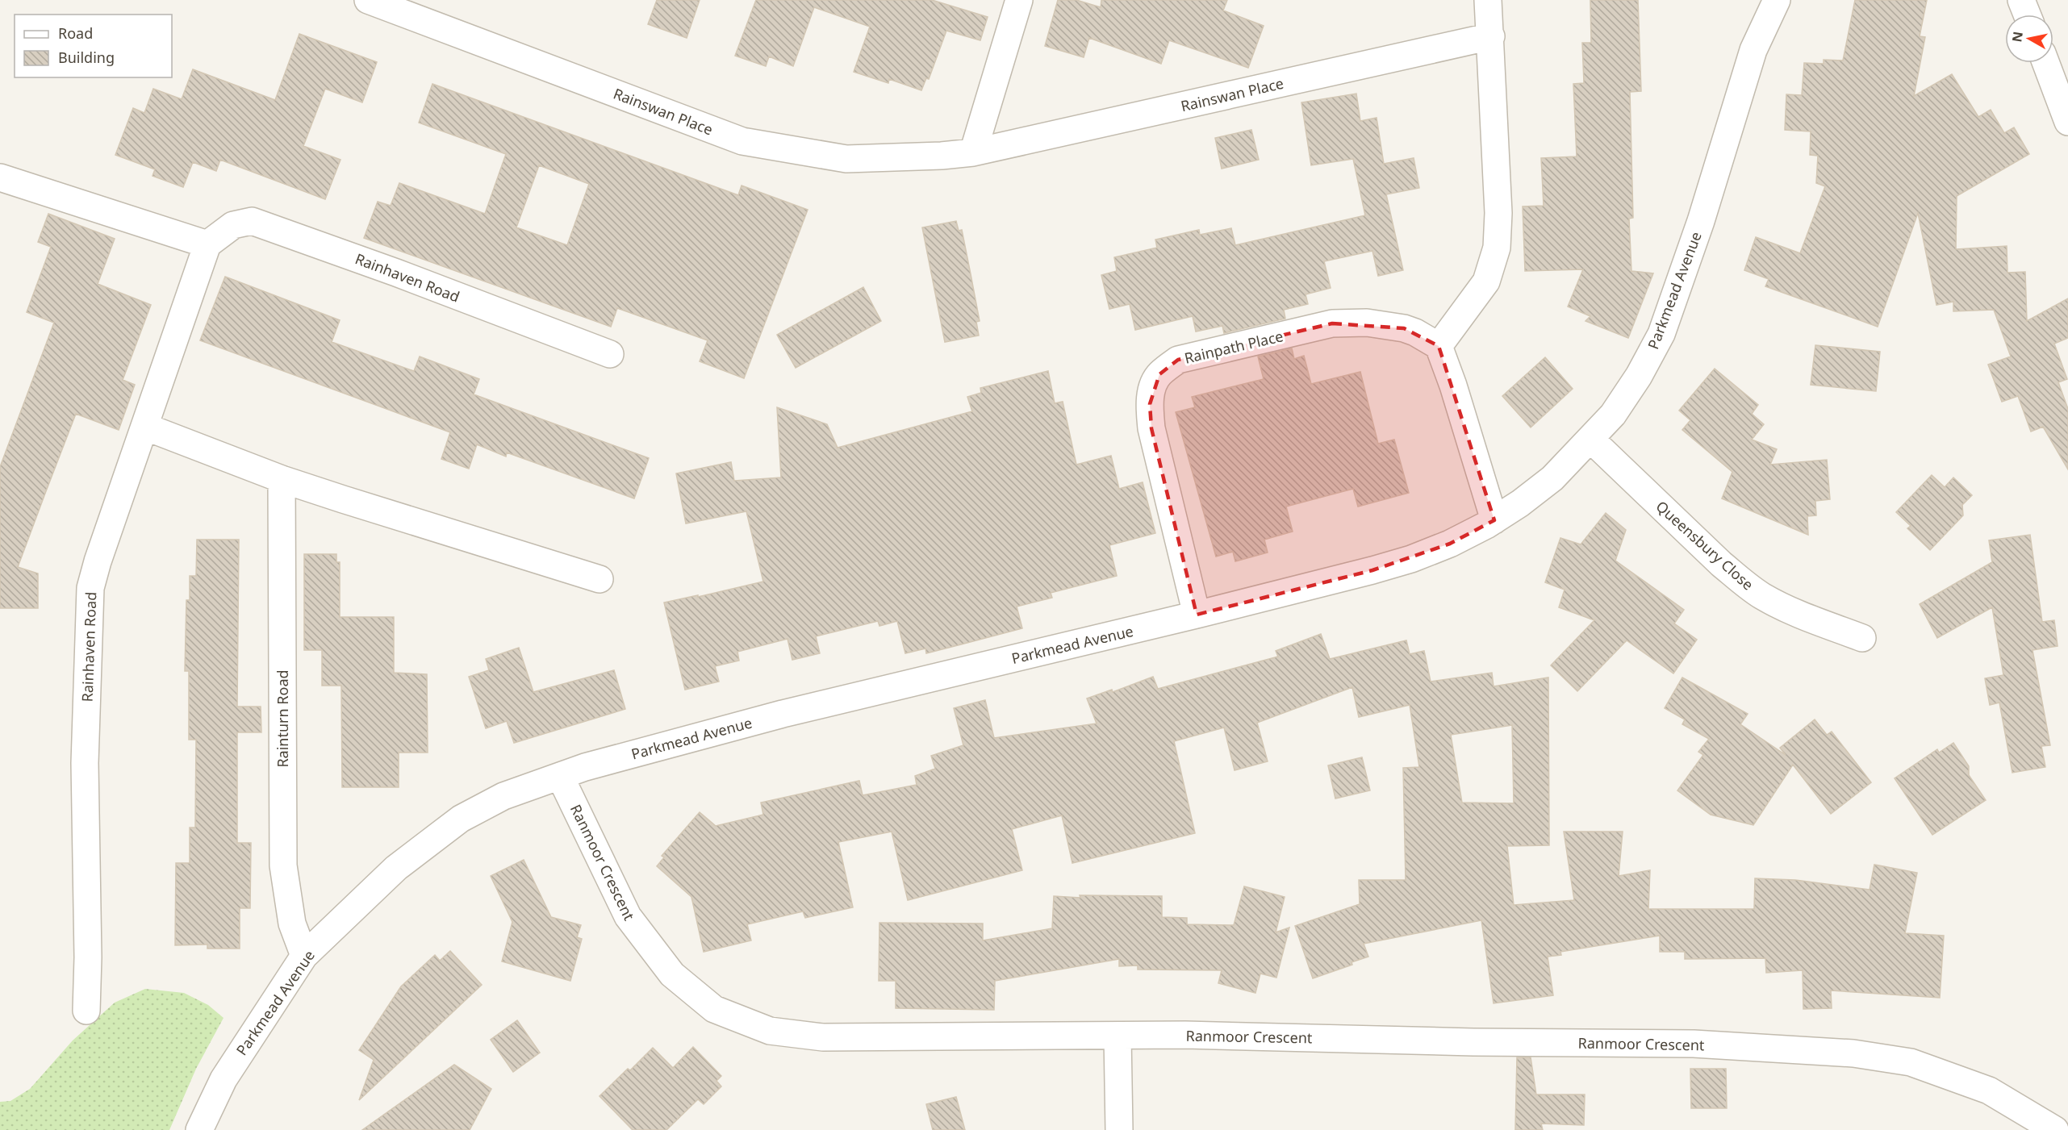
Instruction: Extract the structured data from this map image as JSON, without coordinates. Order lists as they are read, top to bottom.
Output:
{
  "streets": {
    "street": [
      "Rainswan Place",
      "Rainhaven Road",
      "Parkmead Avenue",
      "Rainpath Place",
      "Queensbury Close",
      "Rainturn Road",
      "Ranmoor Crescent"
    ]
  },
  "crossings": [
    ["Parkmead Avenue", "Rainpath Place"],
    ["Parkmead Avenue", "Queensbury Close"],
    ["Parkmead Avenue", "Rainturn Road"],
    ["Parkmead Avenue", "Ranmoor Crescent"]
  ],
  "legend": ["Road", "Building"],
  "north": "left"
}
